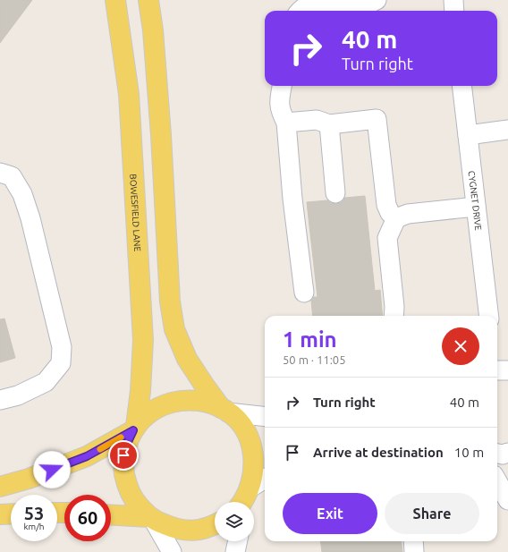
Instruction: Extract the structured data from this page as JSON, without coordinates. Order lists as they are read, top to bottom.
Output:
{
  "streets": {
    "main road": ["BOWESFIELD LANE"],
    "street": ["CYGNET DRIVE"]
  },
  "page": {
    "turn": ["40 m", "Turn right"],
    "heading": ["1 min", "50 m · 11:05"],
    "list": [
      {
        "name": "Turn right",
        "value": "40 m"
      },
      {
        "name": "Arrive at destination",
        "value": "10 m"
      }
    ],
    "buttons": ["Exit", "Share"],
    "speed": "53 km/h",
    "limit": "60"
  }
}
